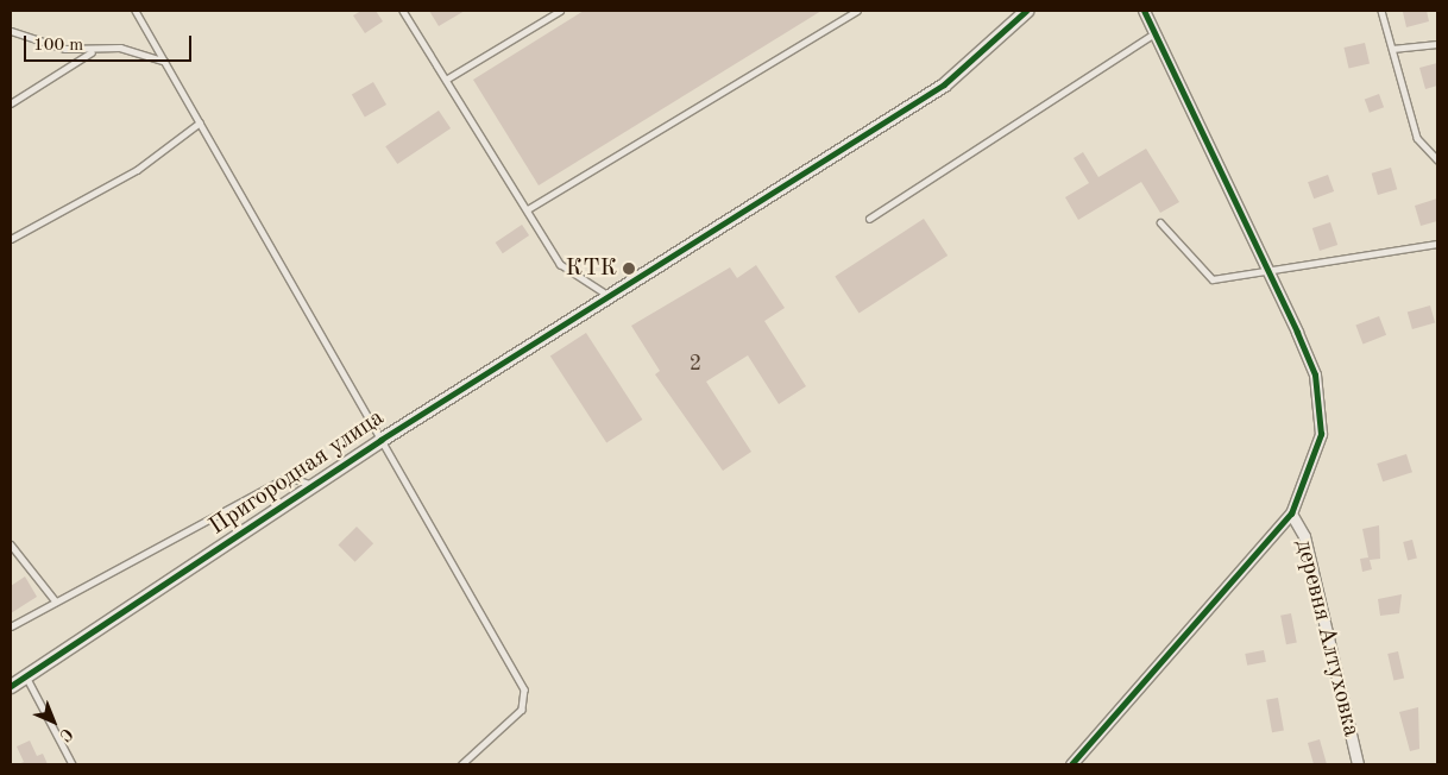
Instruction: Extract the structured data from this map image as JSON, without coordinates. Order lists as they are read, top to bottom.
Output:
{
  "streets": {
    "street": ["Пригородная улица", "деревня Алтуховка"]
  },
  "places": ["КТК"],
  "house_numbers": ["2"],
  "scale_bar": "100 m",
  "north": "bottom right"
}
